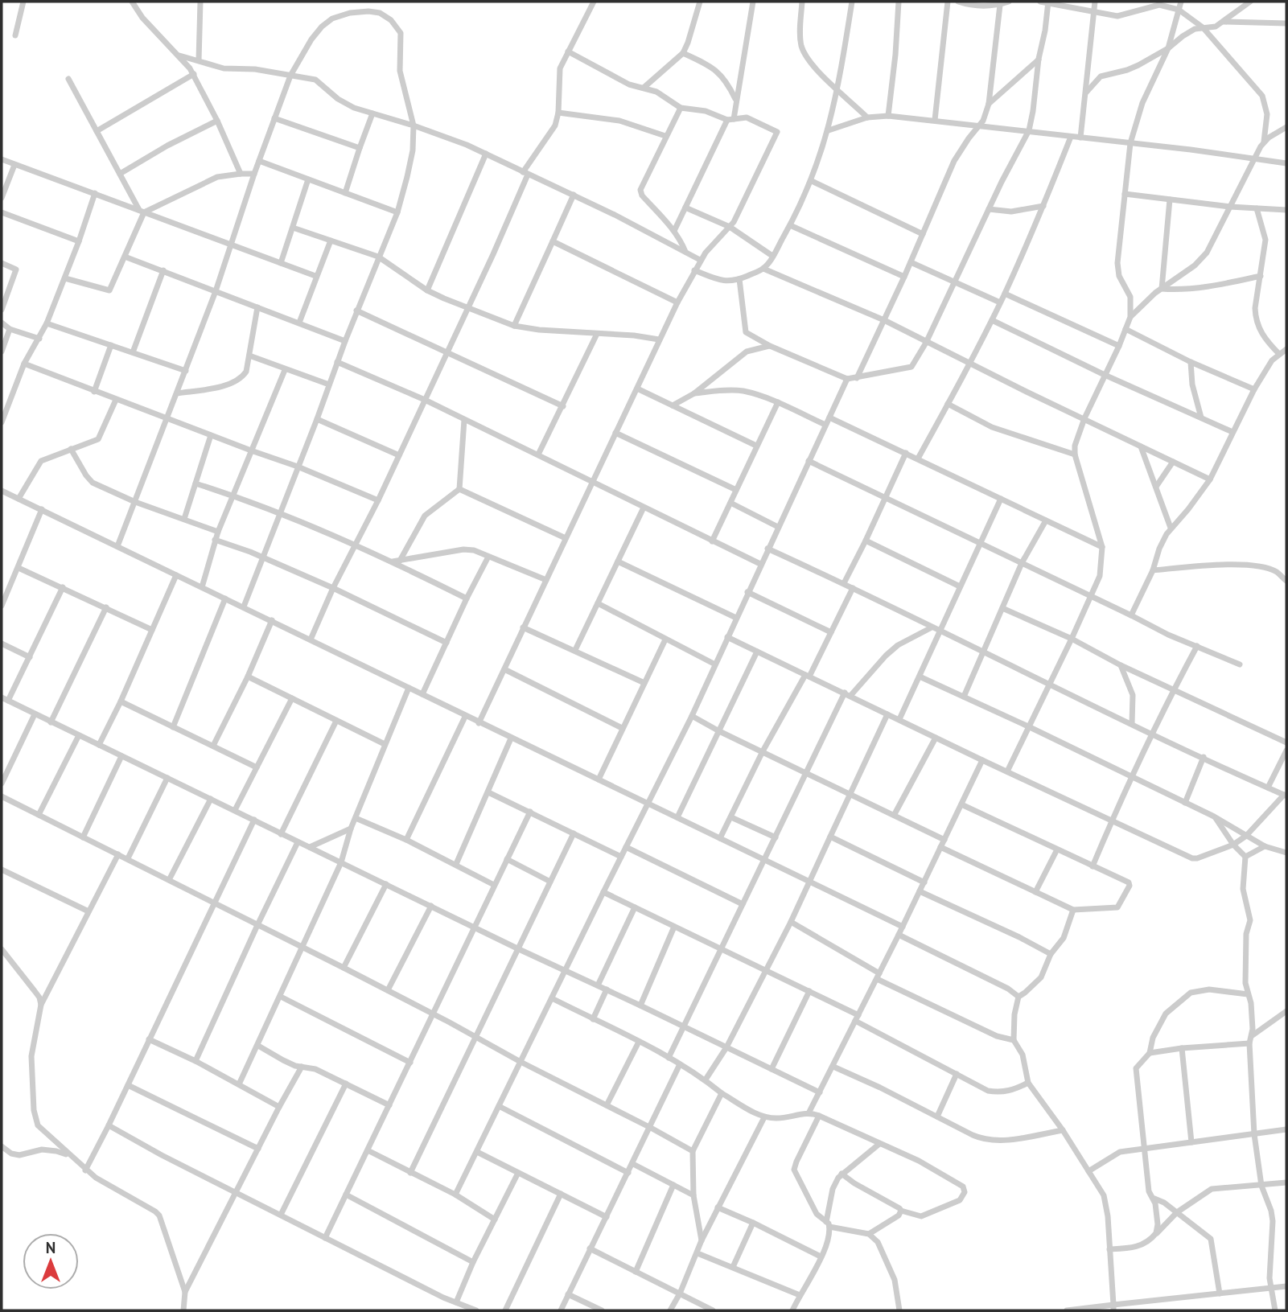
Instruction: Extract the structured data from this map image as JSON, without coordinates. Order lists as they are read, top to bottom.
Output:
{
  "north": "top"
}
